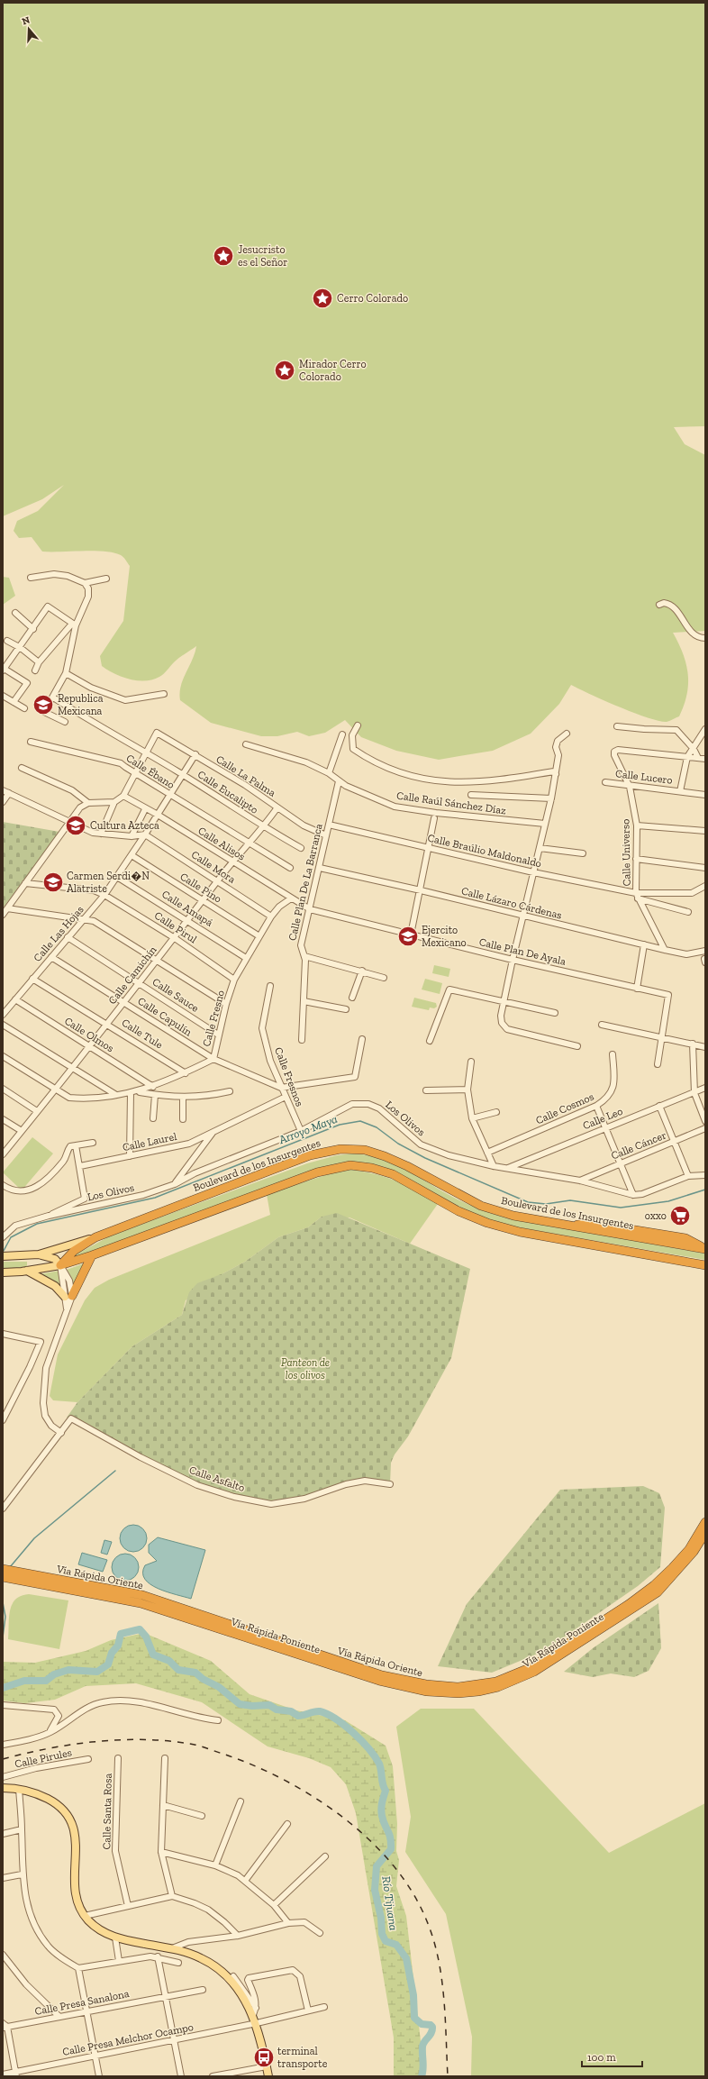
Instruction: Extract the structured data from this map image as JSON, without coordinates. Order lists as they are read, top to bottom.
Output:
{
  "streets": {
    "highway": ["Boulevard de los Insurgentes", "Vía Rápida Oriente", "Vía Rápida Poniente"],
    "street": [
      "Calle Ébano",
      "Calle La Palma",
      "Calle Lucero",
      "Calle Eucalipto",
      "Calle Raúl Sánchez Díaz",
      "Calle Alisos",
      "Calle Braúlio Maldonaldo",
      "Calle Universo",
      "Calle Mora",
      "Calle Plan De La Barranca",
      "Calle Pino",
      "Calle Lázaro Cárdenas",
      "Calle Amapá",
      "Calle Pirul",
      "Calle Las Hojas",
      "Calle Plan De Ayala",
      "Calle Camichín",
      "Calle Sauce",
      "Calle Capulín",
      "Calle Fresno",
      "Calle Tule",
      "Calle Olmos",
      "Calle Fresnos",
      "Calle Cosmos",
      "Los Olivos",
      "Calle Leo",
      "Calle Laurel",
      "Calle Cáncer",
      "Calle Asfalto",
      "Calle Pirules",
      "Calle Santa Rosa",
      "Calle Presa Sanalona",
      "Calle Presa Melchor Ocampo"
    ]
  },
  "crossings": [
    ["Calle Ébano", "Calle Las Hojas"],
    ["Calle Ébano", "Calle Camichín"],
    ["Calle La Palma", "Calle Eucalipto"],
    ["Calle La Palma", "Calle Plan De La Barranca"],
    ["Calle La Palma", "Calle Las Hojas"],
    ["Calle La Palma", "Calle Camichín"],
    ["Calle Lucero", "Calle Universo"],
    ["Calle Eucalipto", "Calle Las Hojas"],
    ["Calle Eucalipto", "Calle Camichín"],
    ["Calle Raúl Sánchez Díaz", "Calle Plan De La Barranca"],
    ["Calle Alisos", "Calle Plan De La Barranca"],
    ["Calle Alisos", "Calle Las Hojas"],
    ["Calle Alisos", "Calle Plan De Ayala"],
    ["Calle Alisos", "Calle Camichín"],
    ["Calle Alisos", "Calle Fresno"],
    ["Calle Braúlio Maldonaldo", "Calle Universo"],
    ["Calle Braúlio Maldonaldo", "Calle Plan De La Barranca"],
    ["Calle Mora", "Calle Las Hojas"],
    ["Calle Mora", "Calle Camichín"],
    ["Calle Mora", "Calle Fresno"],
    ["Calle Plan De La Barranca", "Calle Lázaro Cárdenas"],
    ["Calle Plan De La Barranca", "Calle Plan De Ayala"],
    ["Calle Pino", "Calle Las Hojas"],
    ["Calle Pino", "Calle Camichín"],
    ["Calle Pino", "Calle Fresno"],
    ["Calle Amapá", "Calle Las Hojas"],
    ["Calle Amapá", "Calle Camichín"],
    ["Calle Amapá", "Calle Fresno"],
    ["Calle Pirul", "Calle Las Hojas"],
    ["Calle Pirul", "Calle Camichín"],
    ["Calle Pirul", "Calle Fresno"],
    ["Calle Las Hojas", "Calle Sauce"],
    ["Calle Las Hojas", "Calle Capulín"],
    ["Calle Las Hojas", "Calle Tule"],
    ["Calle Las Hojas", "Calle Olmos"],
    ["Calle Camichín", "Calle Sauce"],
    ["Calle Camichín", "Calle Capulín"],
    ["Calle Camichín", "Calle Fresno"],
    ["Calle Camichín", "Calle Tule"],
    ["Calle Camichín", "Calle Olmos"],
    ["Calle Sauce", "Calle Fresno"],
    ["Calle Capulín", "Calle Fresno"],
    ["Calle Fresno", "Calle Tule"],
    ["Calle Fresno", "Calle Olmos"],
    ["Calle Fresnos", "Los Olivos"],
    ["Calle Fresnos", "Calle Laurel"],
    ["Los Olivos", "Calle Leo"],
    ["Los Olivos", "Calle Cáncer"]
  ],
  "water": ["Arroyo Maya", "Río Tijuana"],
  "parks": ["Panteon de los olivos"],
  "places": {
    "place": ["Jesucristo es el Señor", "Cerro Colorado", "Mirador Cerro Colorado"],
    "school or university": [
      "Republica Mexicana",
      "Cultura Azteca",
      "Carmen Serdi�N Alatriste",
      "Ejercito Mexicano"
    ],
    "supermarket": ["oxxo"],
    "bus stop": ["terminal transporte"]
  },
  "scale_bar": "100 m",
  "north": "top"
}
